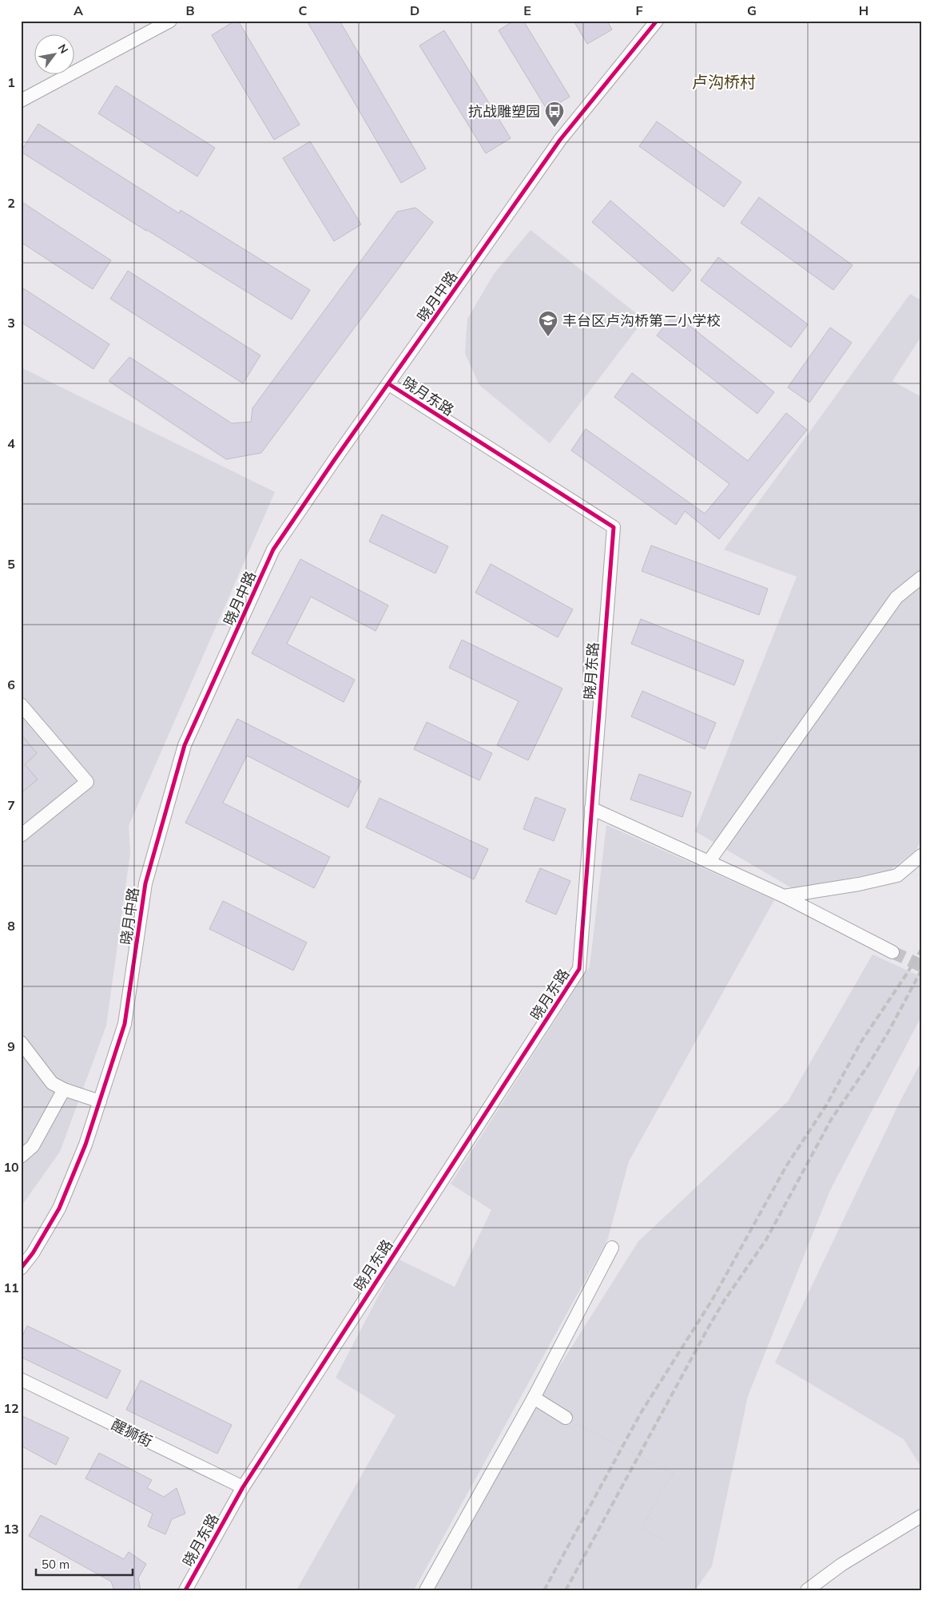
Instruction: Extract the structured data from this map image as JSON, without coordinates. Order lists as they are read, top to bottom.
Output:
{
  "streets": {
    "street": ["晓月中路", "晓月东路", "醒狮街"]
  },
  "crossings": [
    ["晓月中路", "晓月东路"],
    ["晓月东路", "醒狮街"]
  ],
  "districts": ["卢沟桥村"],
  "places": {
    "bus stop": ["抗战雕塑园"],
    "school or university": ["丰台区卢沟桥第二小学校"]
  },
  "scale_bar": "50 m",
  "north": "top right",
  "grid": {
    "columns": [
      "A",
      "B",
      "C",
      "D",
      "E",
      "F",
      "G",
      "H"
    ],
    "rows": [
      "1",
      "2",
      "3",
      "4",
      "5",
      "6",
      "7",
      "8",
      "9",
      "10",
      "11",
      "12",
      "13"
    ]
  }
}
